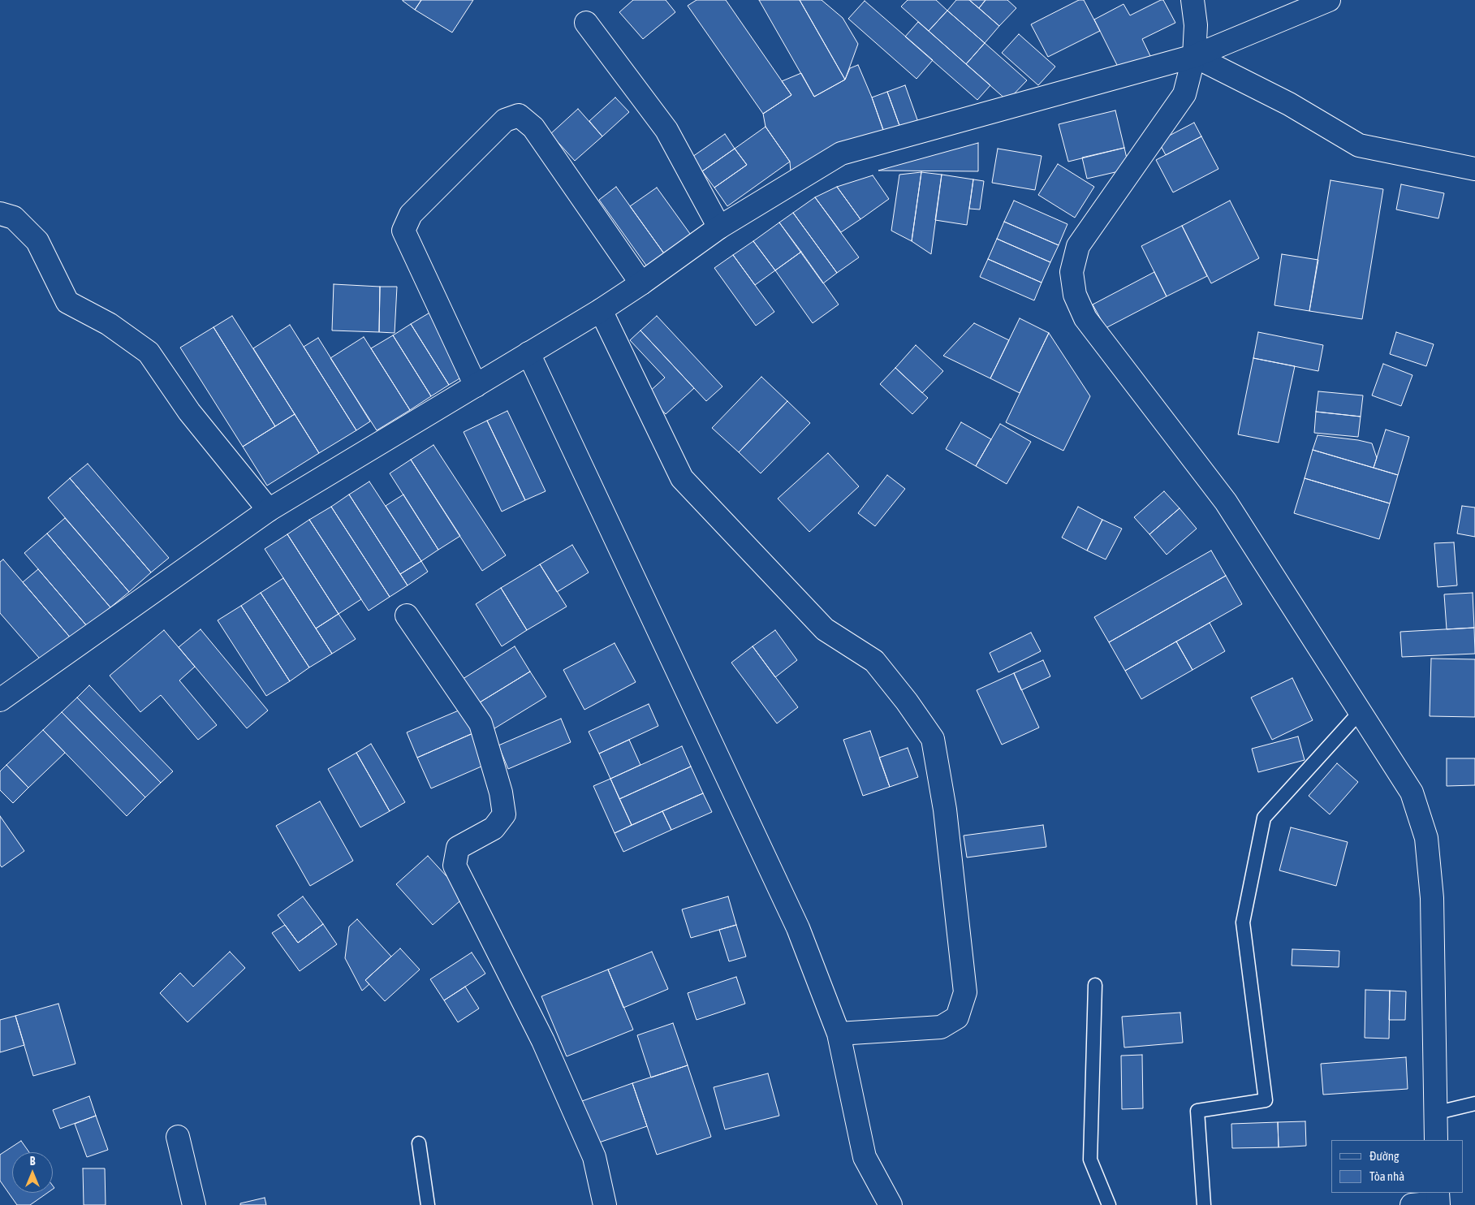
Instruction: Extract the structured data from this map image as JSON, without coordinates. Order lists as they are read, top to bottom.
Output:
{
  "legend": ["Đường", "Tòa nhà"],
  "north": "top"
}
